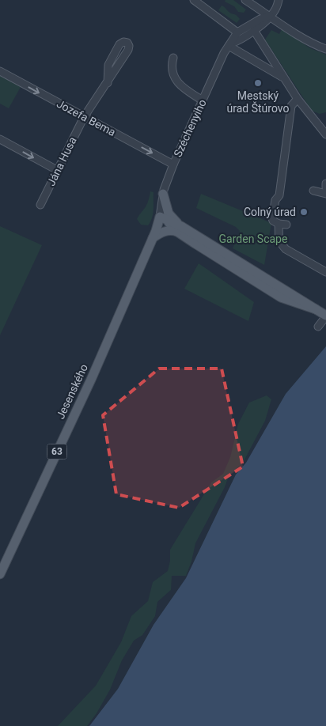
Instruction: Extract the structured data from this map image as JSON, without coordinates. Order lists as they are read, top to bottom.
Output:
{
  "streets": {
    "main road": ["Jesenského", "63"],
    "street": ["Jozefa Bema", "Széchenyiho", "Jána Husa"]
  },
  "crossings": [
    ["Jozefa Bema", "Széchenyiho"],
    ["Jozefa Bema", "Jána Husa"],
    ["Széchenyiho", "Jesenského"]
  ],
  "parks": ["Garden Scape"],
  "places": ["Mestský úrad Štúrovo", "Colný úrad"]
}
